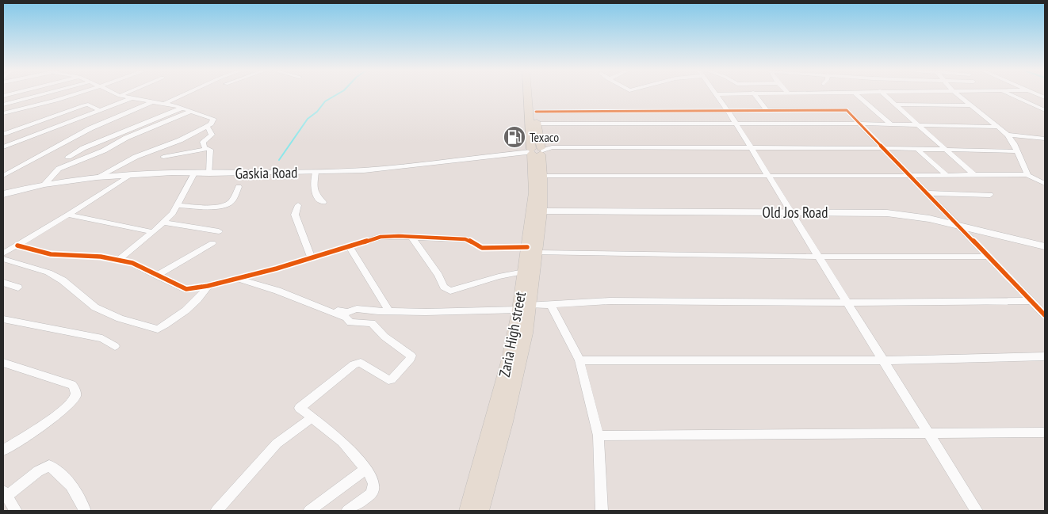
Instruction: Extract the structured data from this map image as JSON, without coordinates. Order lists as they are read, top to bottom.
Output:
{
  "streets": {
    "main road": ["Gaskia Road", "Old Jos Road", "Zaria High street"]
  },
  "crossings": [
    ["Gaskia Road", "Zaria High street"],
    ["Old Jos Road", "Zaria High street"]
  ],
  "places": {
    "fuel station": ["Texaco"]
  }
}
